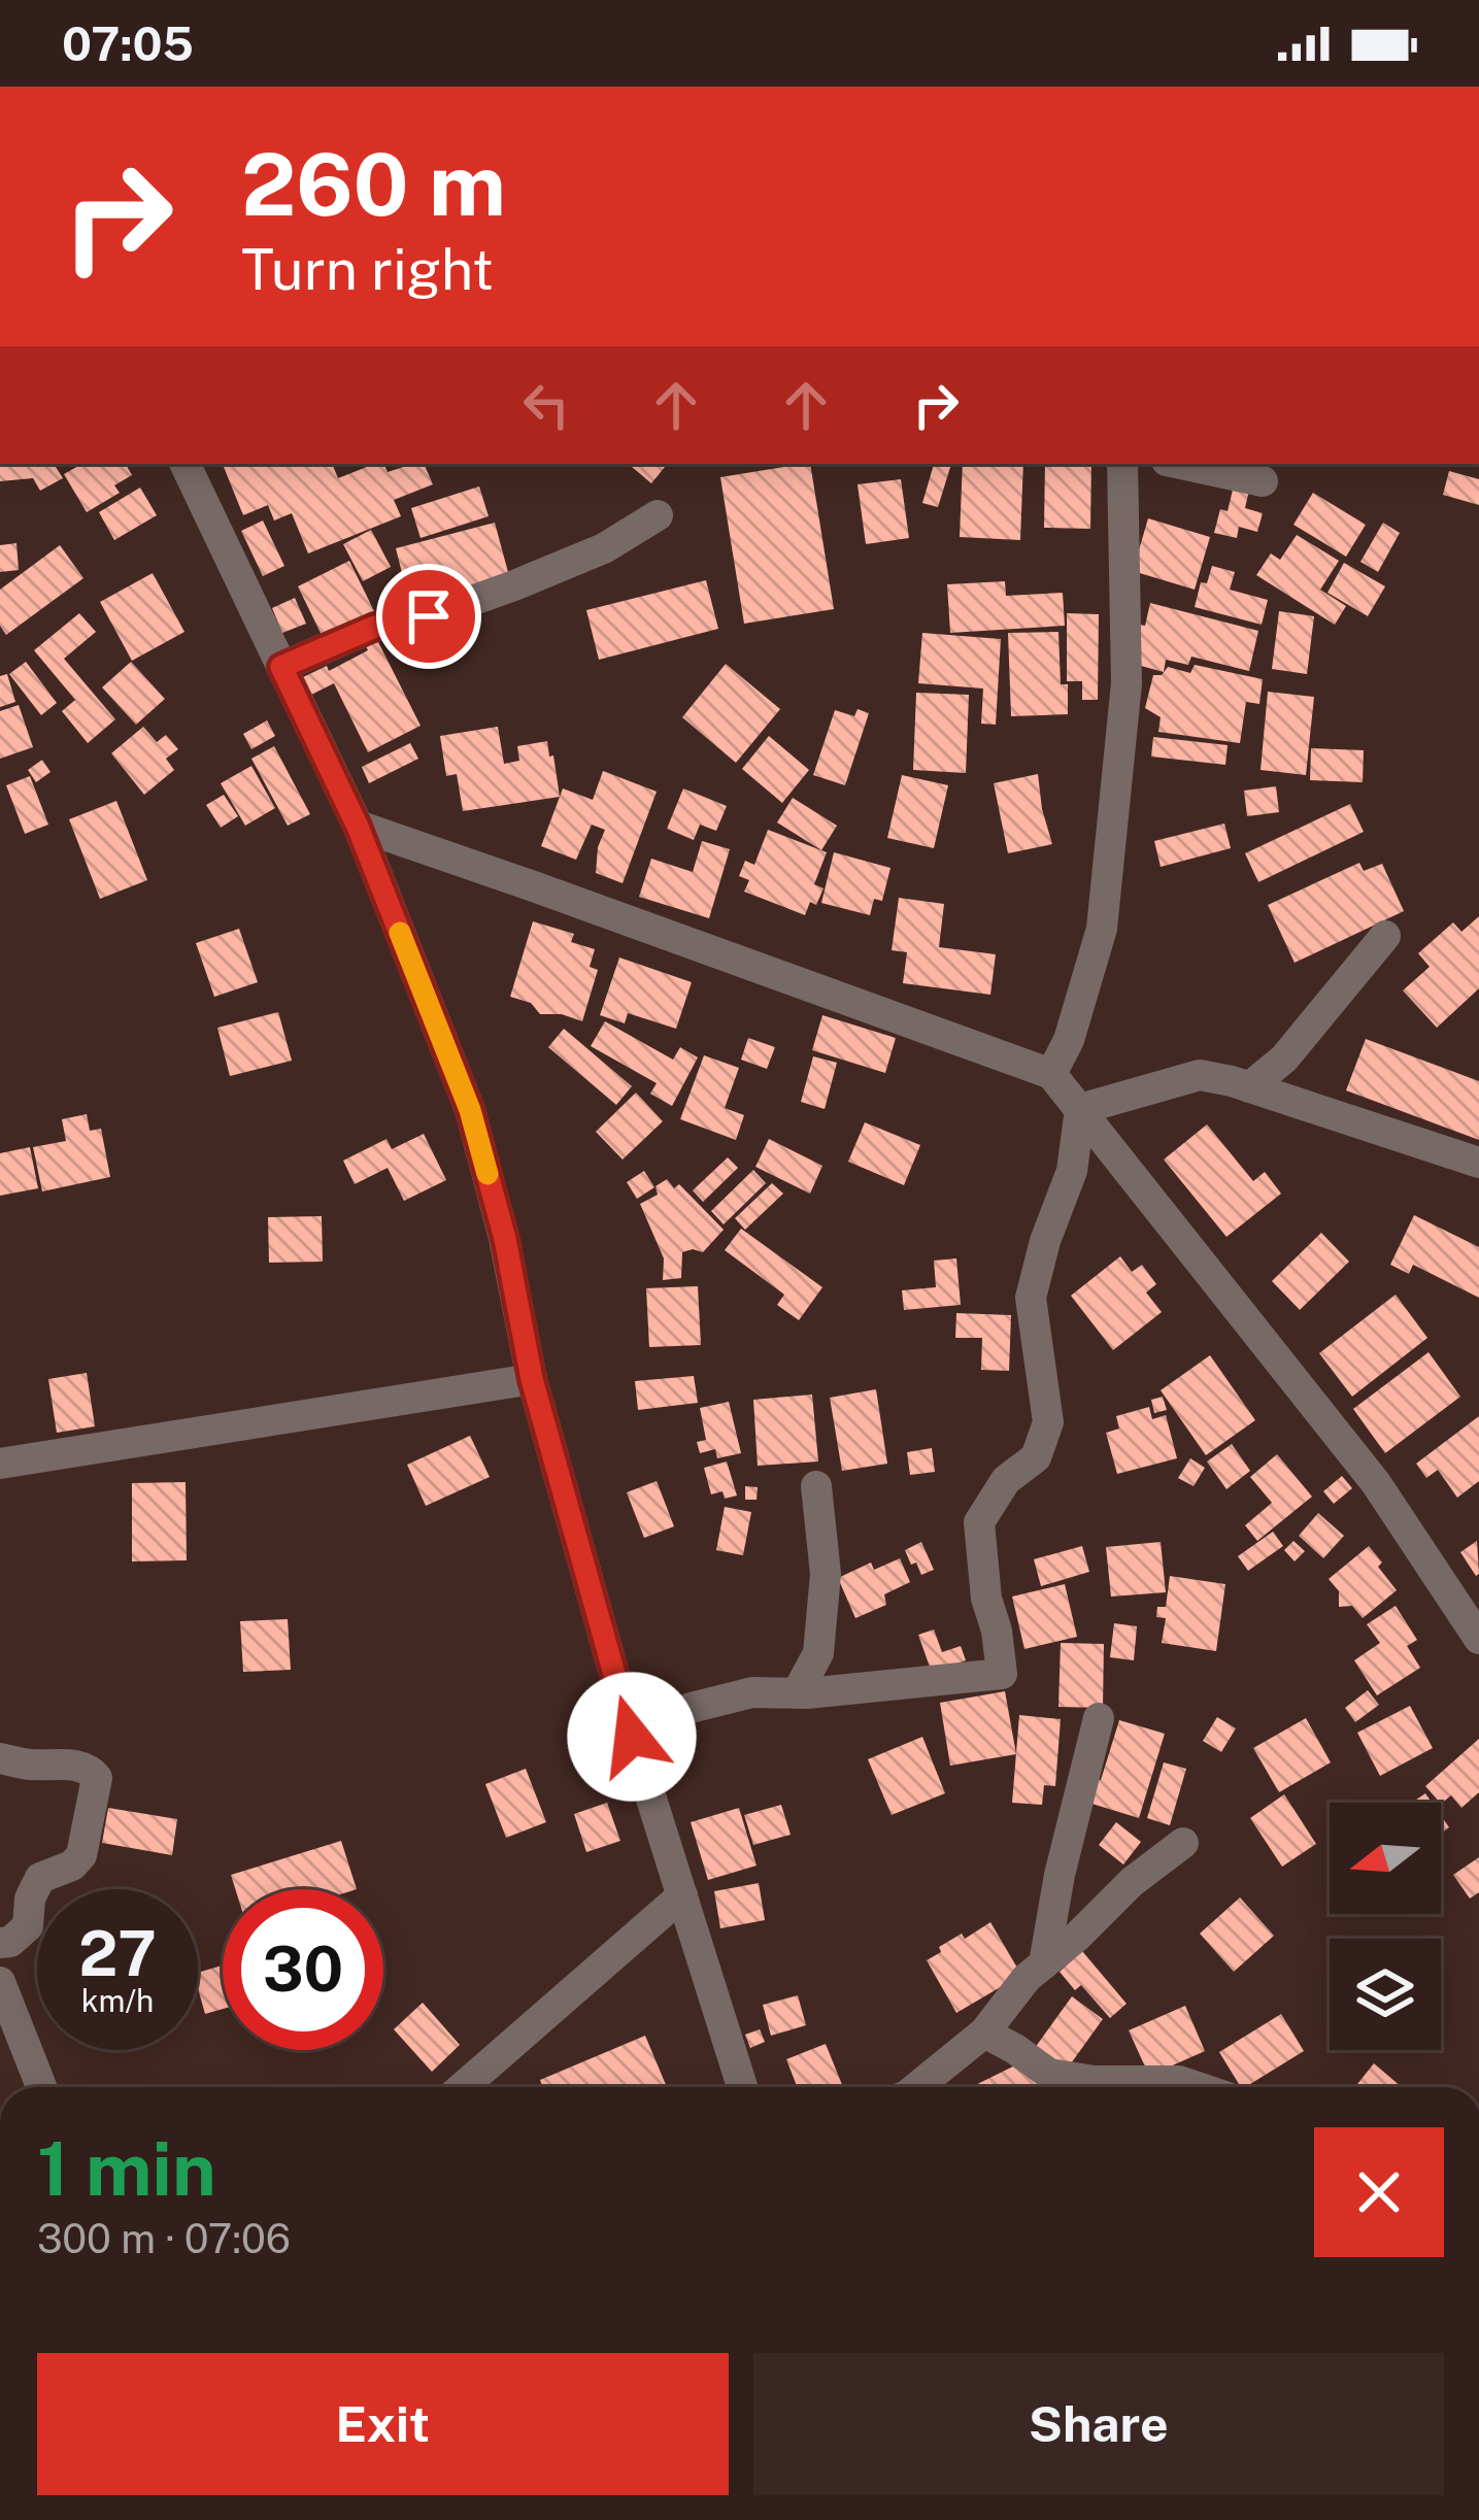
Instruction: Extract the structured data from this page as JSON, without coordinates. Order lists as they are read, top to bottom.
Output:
{
  "north": "left",
  "page": {
    "status": "07:05",
    "turn": ["260 m", "Turn right"],
    "speed": "27 km/h",
    "limit": "30",
    "heading": ["1 min", "300 m · 07:06"],
    "buttons": ["Exit", "Share"]
  }
}
